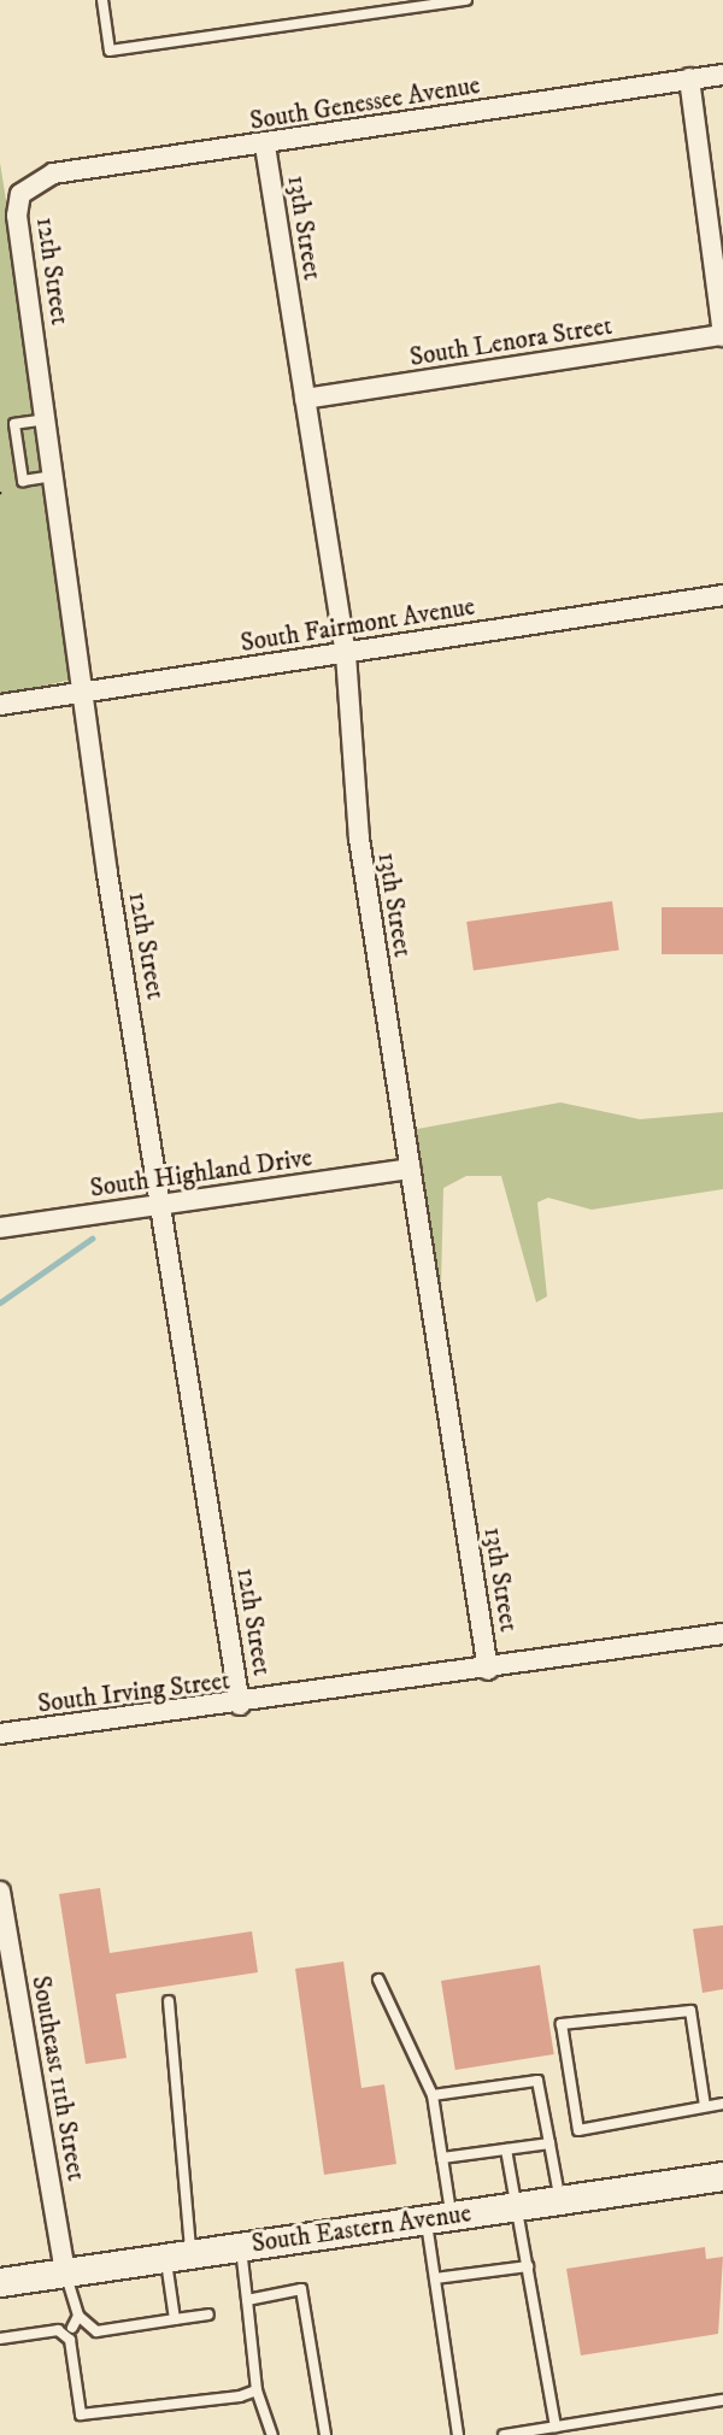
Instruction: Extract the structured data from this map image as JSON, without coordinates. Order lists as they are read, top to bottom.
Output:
{
  "streets": {
    "main road": ["South Eastern Avenue"],
    "street": [
      "South Genessee Avenue",
      "13th Street",
      "12th Street",
      "South Lenora Street",
      "South Fairmont Avenue",
      "South Highland Drive",
      "South Irving Street",
      "Southeast 11th Street"
    ]
  },
  "crossings": [
    ["South Genessee Avenue", "13th Street"],
    ["South Genessee Avenue", "12th Street"],
    ["13th Street", "South Lenora Street"],
    ["13th Street", "South Fairmont Avenue"],
    ["13th Street", "South Highland Drive"],
    ["13th Street", "South Irving Street"],
    ["12th Street", "South Fairmont Avenue"],
    ["12th Street", "South Highland Drive"],
    ["12th Street", "South Irving Street"],
    ["Southeast 11th Street", "South Eastern Avenue"]
  ]
}
